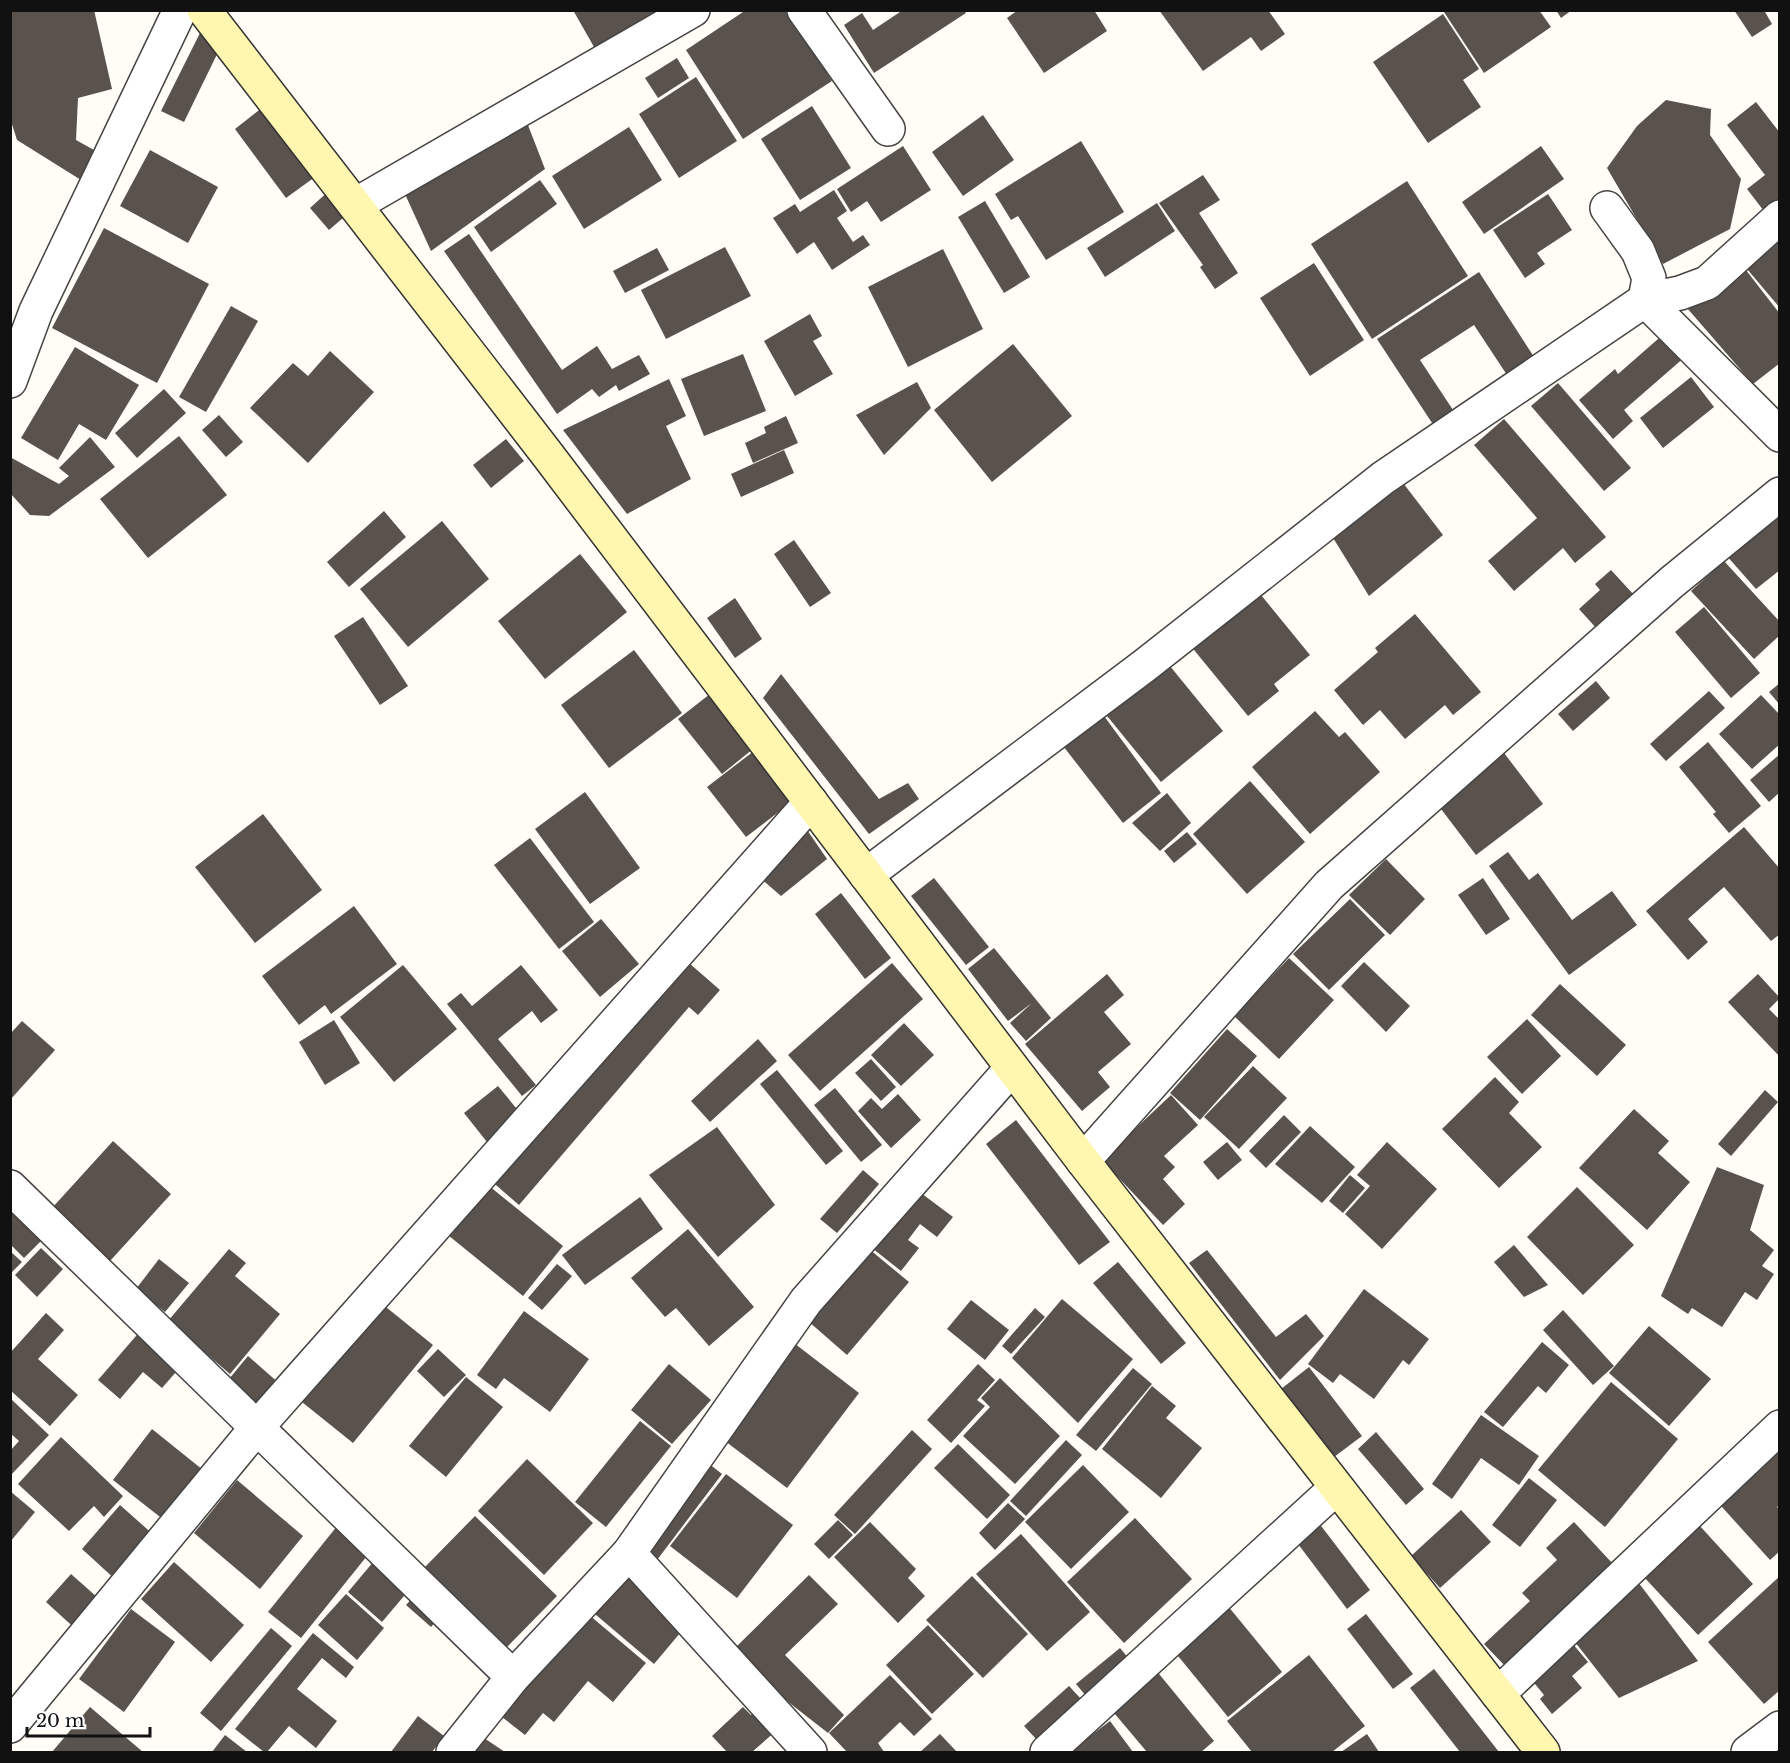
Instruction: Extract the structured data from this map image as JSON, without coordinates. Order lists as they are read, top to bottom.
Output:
{
  "scale_bar": "20 m"
}
